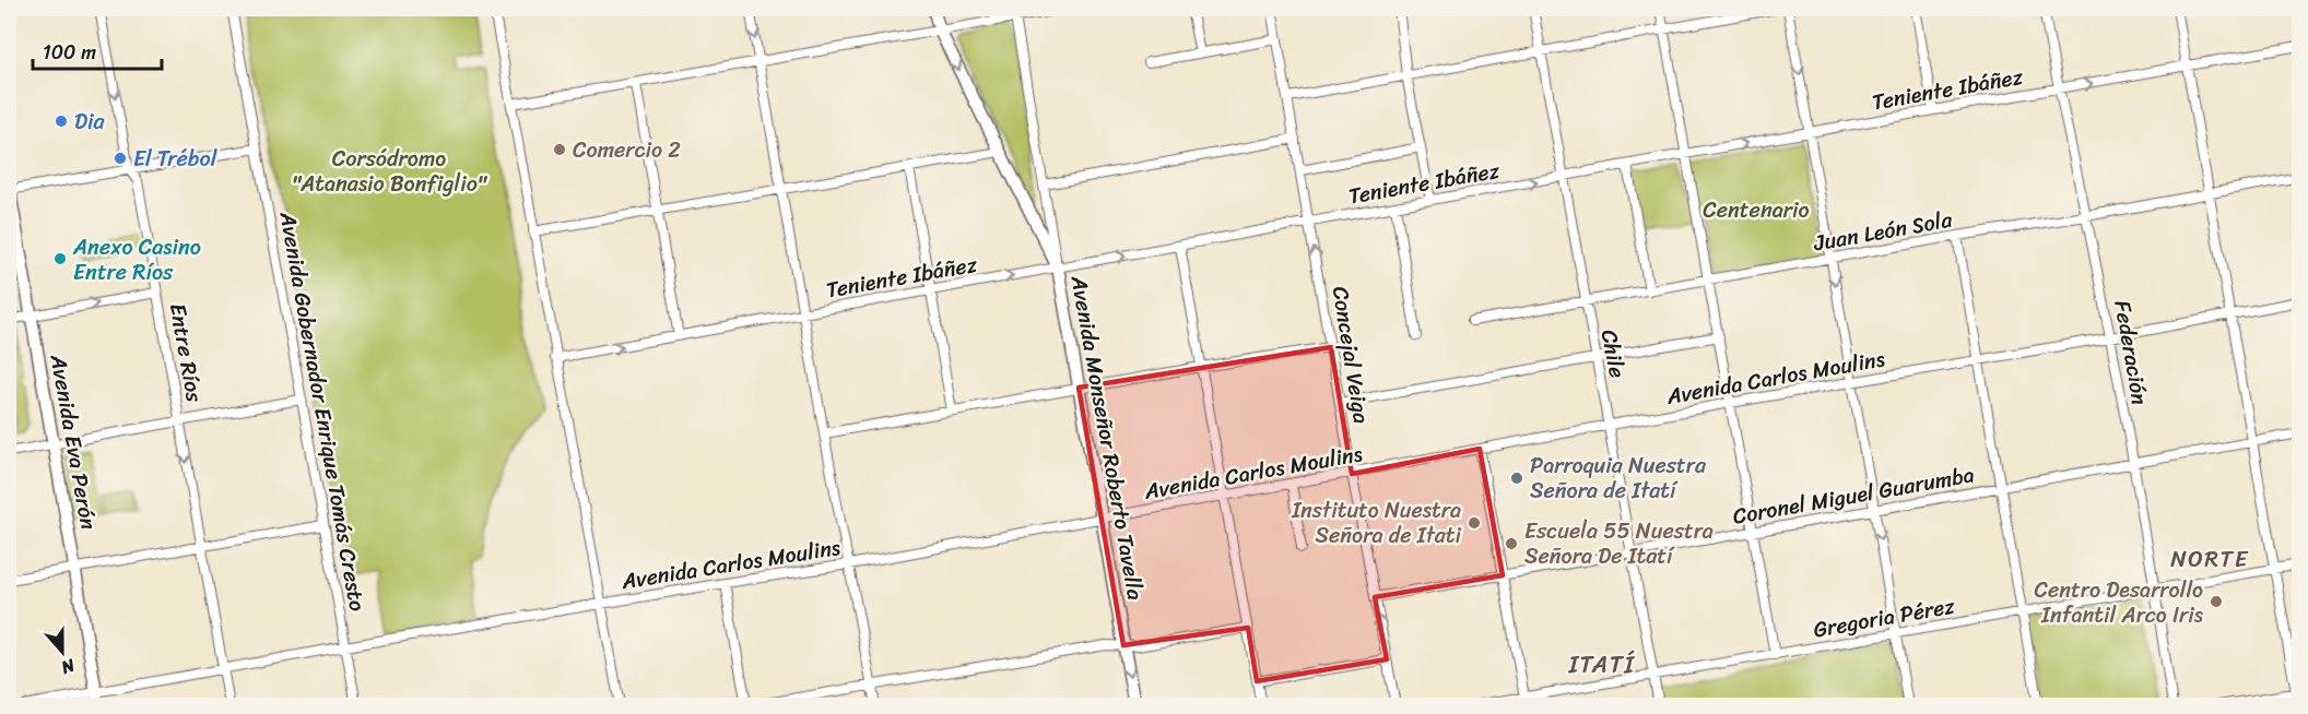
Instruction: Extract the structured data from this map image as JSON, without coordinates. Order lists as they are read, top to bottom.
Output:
{
  "streets": {
    "main road": ["Avenida Monseñor Roberto Tavella", "Avenida Eva Perón"],
    "street": [
      "Teniente Ibáñez",
      "Juan León Sola",
      "Entre Ríos",
      "Federación",
      "Chile",
      "Concejal Veiga",
      "Avenida Carlos Moulins",
      "Avenida Gobernador Enrique Tomás Cresto",
      "Coronel Miguel Guarumba",
      "Gregoria Pérez"
    ]
  },
  "crossings": [
    ["Teniente Ibáñez", "Federación"],
    ["Teniente Ibáñez", "Chile"],
    ["Teniente Ibáñez", "Concejal Veiga"],
    ["Teniente Ibáñez", "Avenida Monseñor Roberto Tavella"],
    ["Juan León Sola", "Federación"],
    ["Juan León Sola", "Chile"],
    ["Entre Ríos", "Avenida Carlos Moulins"],
    ["Federación", "Avenida Carlos Moulins"],
    ["Federación", "Coronel Miguel Guarumba"],
    ["Federación", "Gregoria Pérez"],
    ["Chile", "Avenida Carlos Moulins"],
    ["Chile", "Coronel Miguel Guarumba"],
    ["Chile", "Gregoria Pérez"],
    ["Concejal Veiga", "Avenida Carlos Moulins"],
    ["Concejal Veiga", "Coronel Miguel Guarumba"],
    ["Avenida Carlos Moulins", "Avenida Gobernador Enrique Tomás Cresto"],
    ["Avenida Carlos Moulins", "Avenida Monseñor Roberto Tavella"],
    ["Avenida Carlos Moulins", "Avenida Eva Perón"]
  ],
  "one_way": ["Teniente Ibáñez", "Entre Ríos"],
  "districts": ["NORTE", "ITATÍ"],
  "parks": ["Corsódromo \"Atanasio Bonfiglio\"", "Centenario"],
  "places": [
    "Dia",
    "Comercio 2",
    "El Trébol",
    "Anexo Casino Entre Ríos",
    "Parroquia Nuestra Señora de Itatí",
    "Instituto Nuestra Señora de Itati",
    "Escuela 55 Nuestra Señora De Itatí",
    "Centro Desarrollo Infantil Arco Iris"
  ],
  "scale_bar": "100 m",
  "north": "bottom"
}
